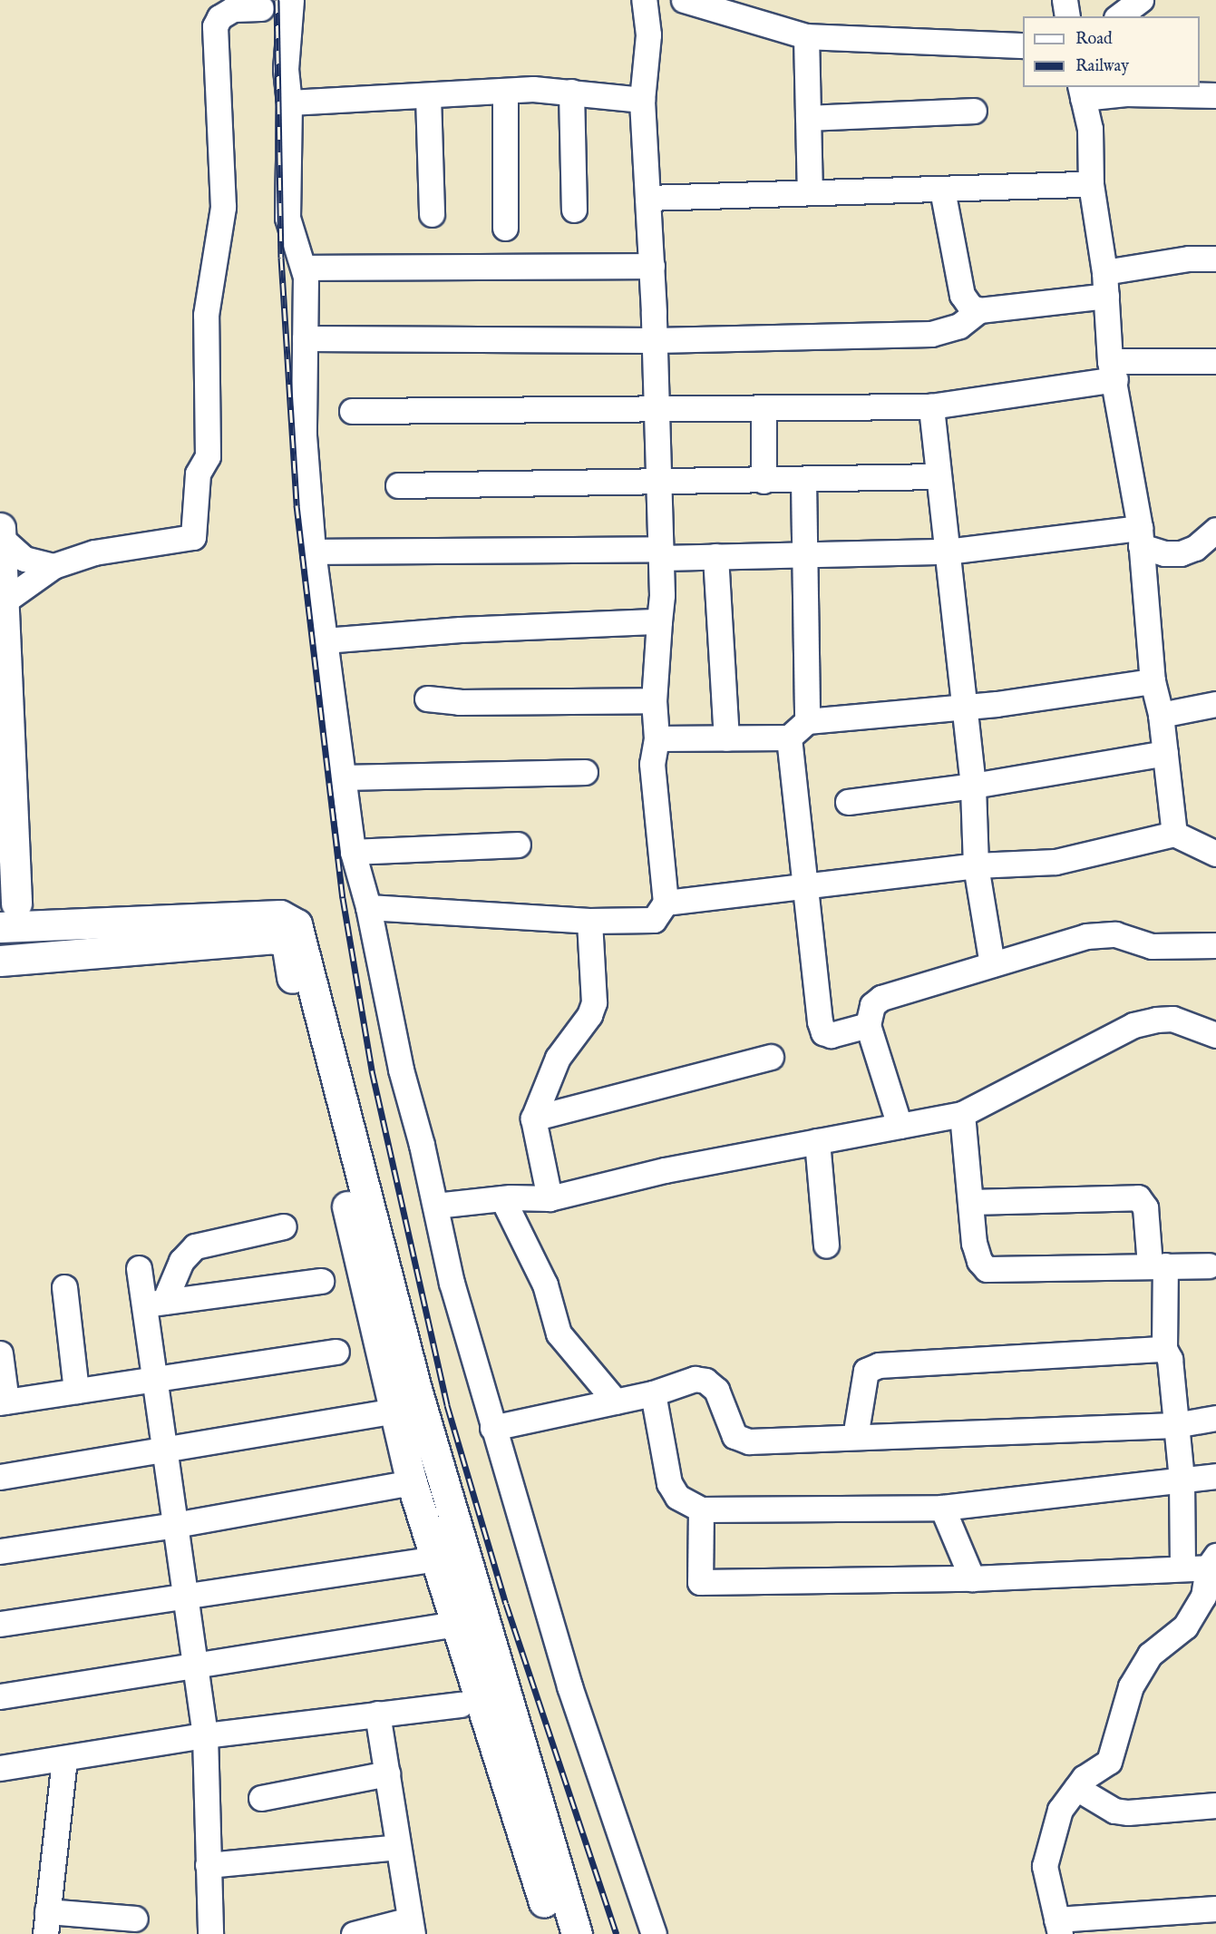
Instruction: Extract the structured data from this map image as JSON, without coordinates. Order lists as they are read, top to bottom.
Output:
{
  "legend": ["Road", "Railway"]
}
